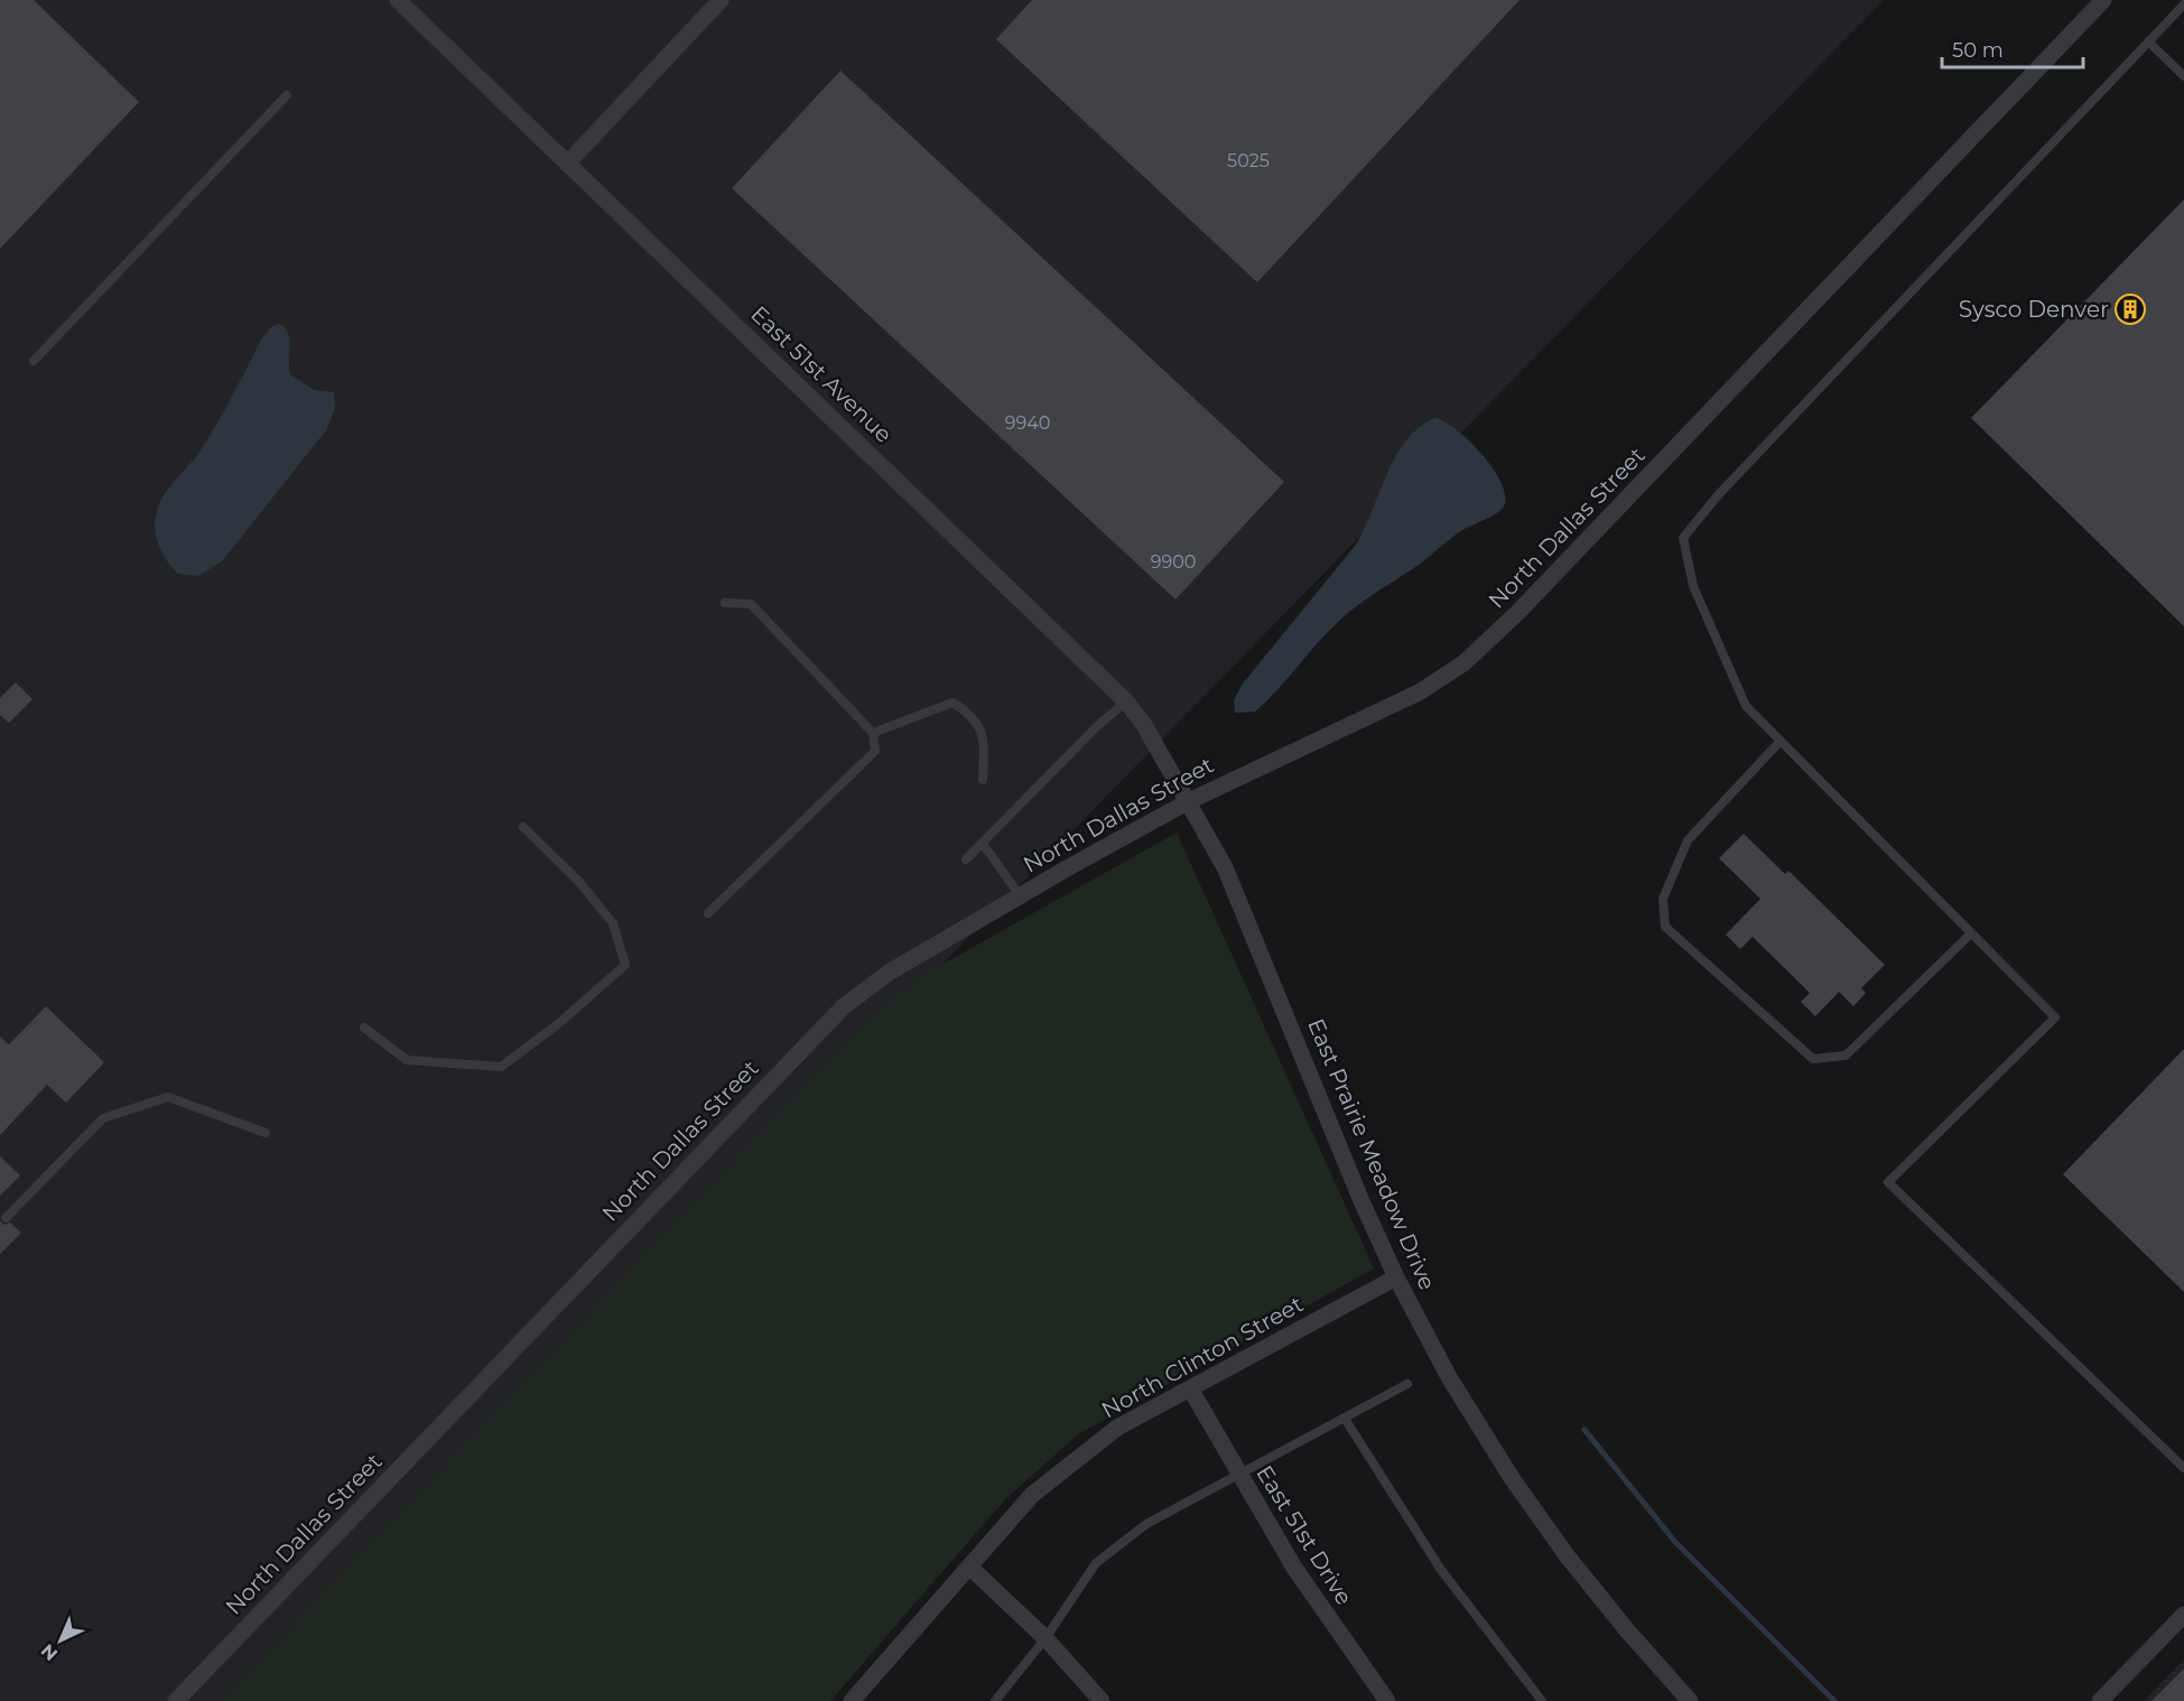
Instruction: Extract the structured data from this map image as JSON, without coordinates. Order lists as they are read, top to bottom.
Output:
{
  "streets": {
    "street": [
      "East 51st Avenue",
      "North Dallas Street",
      "East Prairie Meadow Drive",
      "North Clinton Street",
      "East 51st Drive"
    ]
  },
  "crossings": [
    ["East 51st Avenue", "North Dallas Street"],
    ["East 51st Avenue", "East Prairie Meadow Drive"],
    ["North Dallas Street", "East Prairie Meadow Drive"],
    ["East Prairie Meadow Drive", "North Clinton Street"],
    ["North Clinton Street", "East 51st Drive"]
  ],
  "places": {
    "building": ["Sysco Denver"]
  },
  "house_numbers": ["5025", "9940", "9900"],
  "scale_bar": "50 m",
  "north": "bottom left"
}
